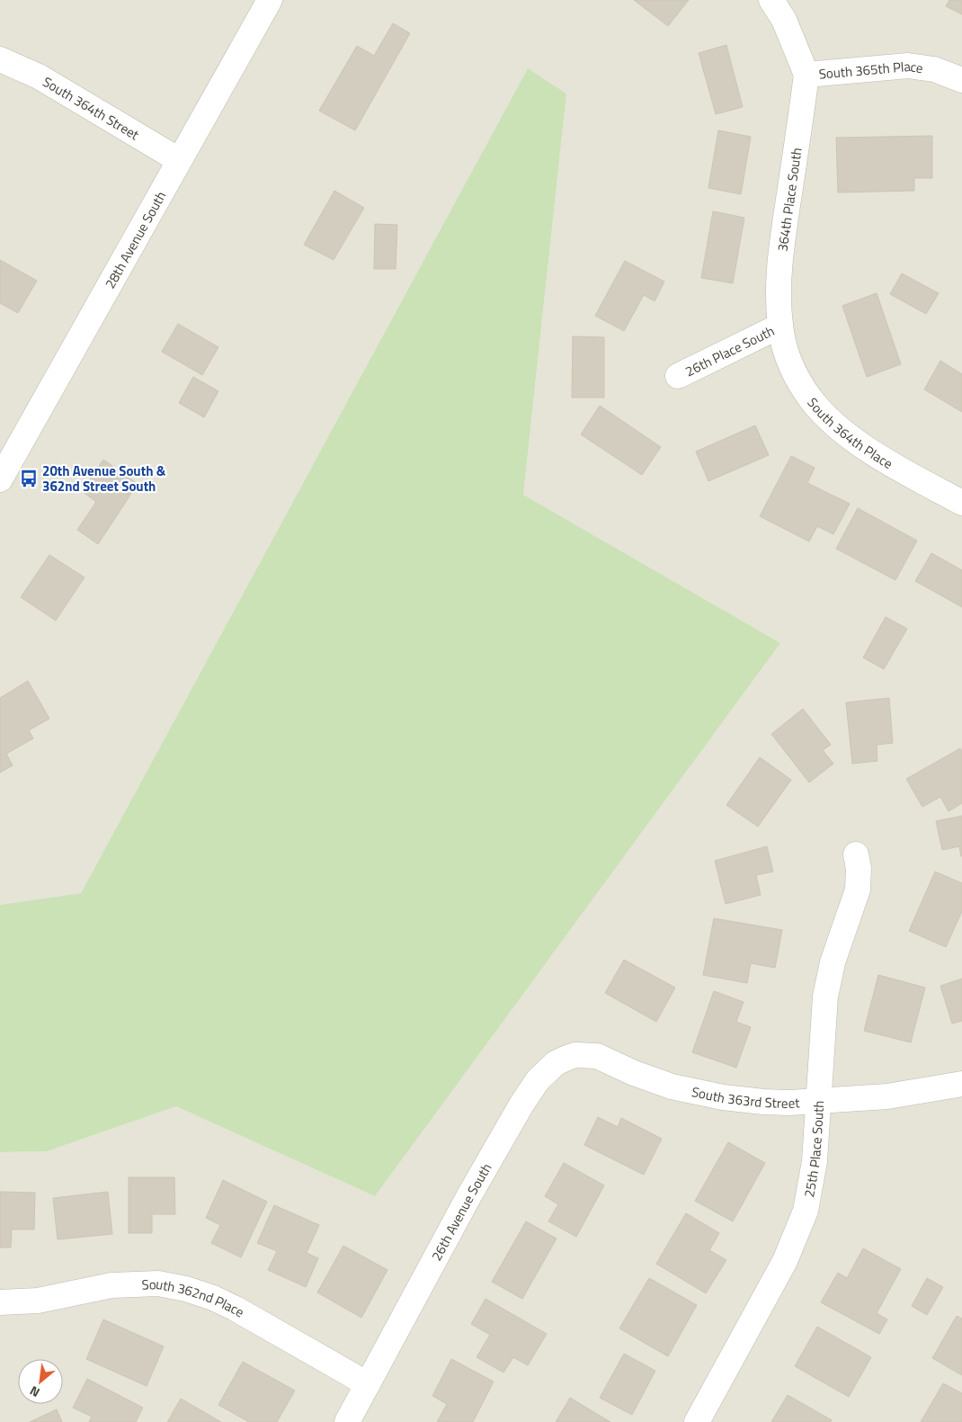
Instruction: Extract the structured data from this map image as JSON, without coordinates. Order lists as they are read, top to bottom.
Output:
{
  "streets": {
    "street": [
      "South 365th Place",
      "South 364th Street",
      "364th Place South",
      "28th Avenue South",
      "26th Place South",
      "South 364th Place",
      "South 363rd Street",
      "25th Place South",
      "26th Avenue South",
      "South 362nd Place"
    ]
  },
  "crossings": [
    ["South 365th Place", "364th Place South"],
    ["South 364th Street", "28th Avenue South"],
    ["364th Place South", "26th Place South"],
    ["364th Place South", "South 364th Place"],
    ["26th Place South", "South 364th Place"],
    ["South 363rd Street", "25th Place South"],
    ["South 363rd Street", "26th Avenue South"],
    ["26th Avenue South", "South 362nd Place"]
  ],
  "places": {
    "bus stop": ["20th Avenue South & 362nd Street South"]
  },
  "north": "bottom left"
}
